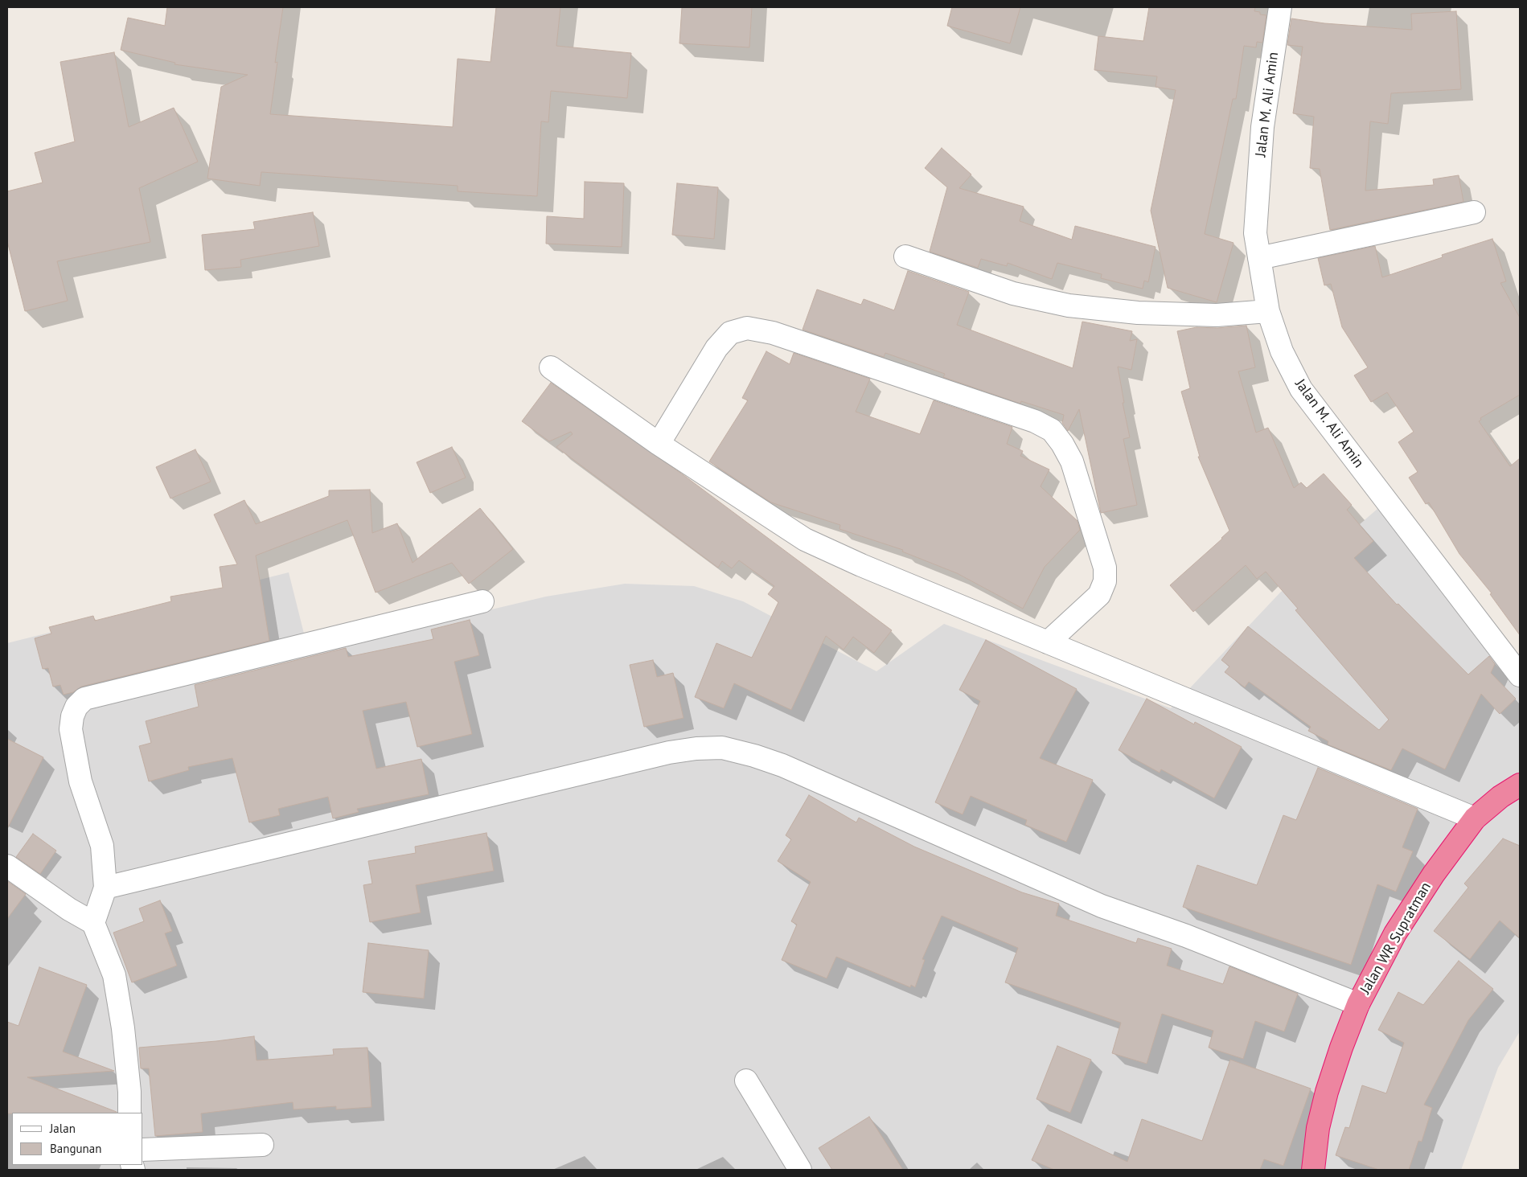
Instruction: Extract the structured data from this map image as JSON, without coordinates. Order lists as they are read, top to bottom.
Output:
{
  "streets": {
    "highway": ["Jalan WR Supratman"],
    "street": ["Jalan M. Ali Amin"]
  },
  "legend": ["Jalan", "Bangunan"]
}
